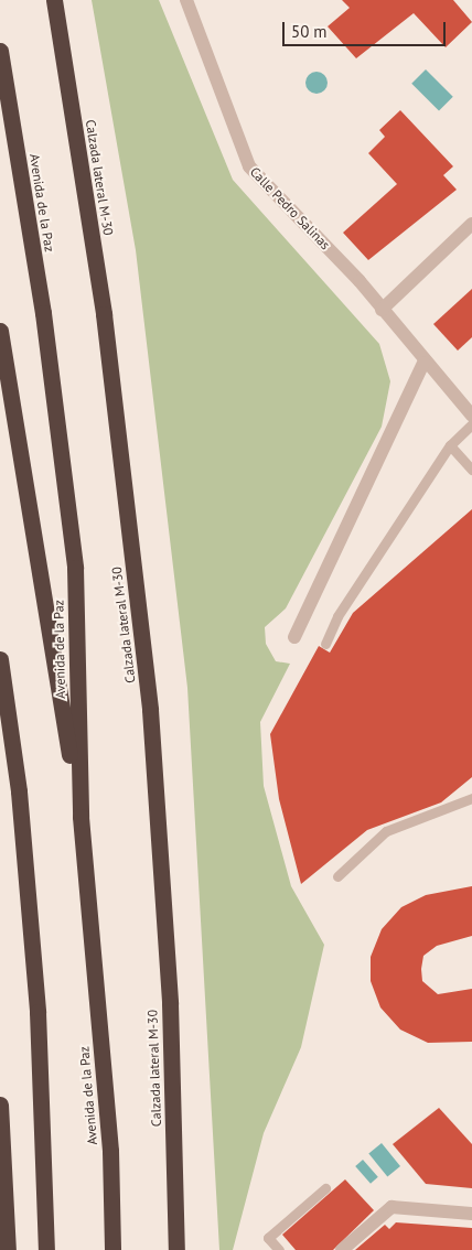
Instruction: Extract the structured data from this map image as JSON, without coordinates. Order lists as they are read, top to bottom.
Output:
{
  "streets": {
    "highway": ["Calzada lateral M-30", "Avenida de la Paz"],
    "street": ["Calle Pedro Salinas"]
  },
  "scale_bar": "50 m"
}
